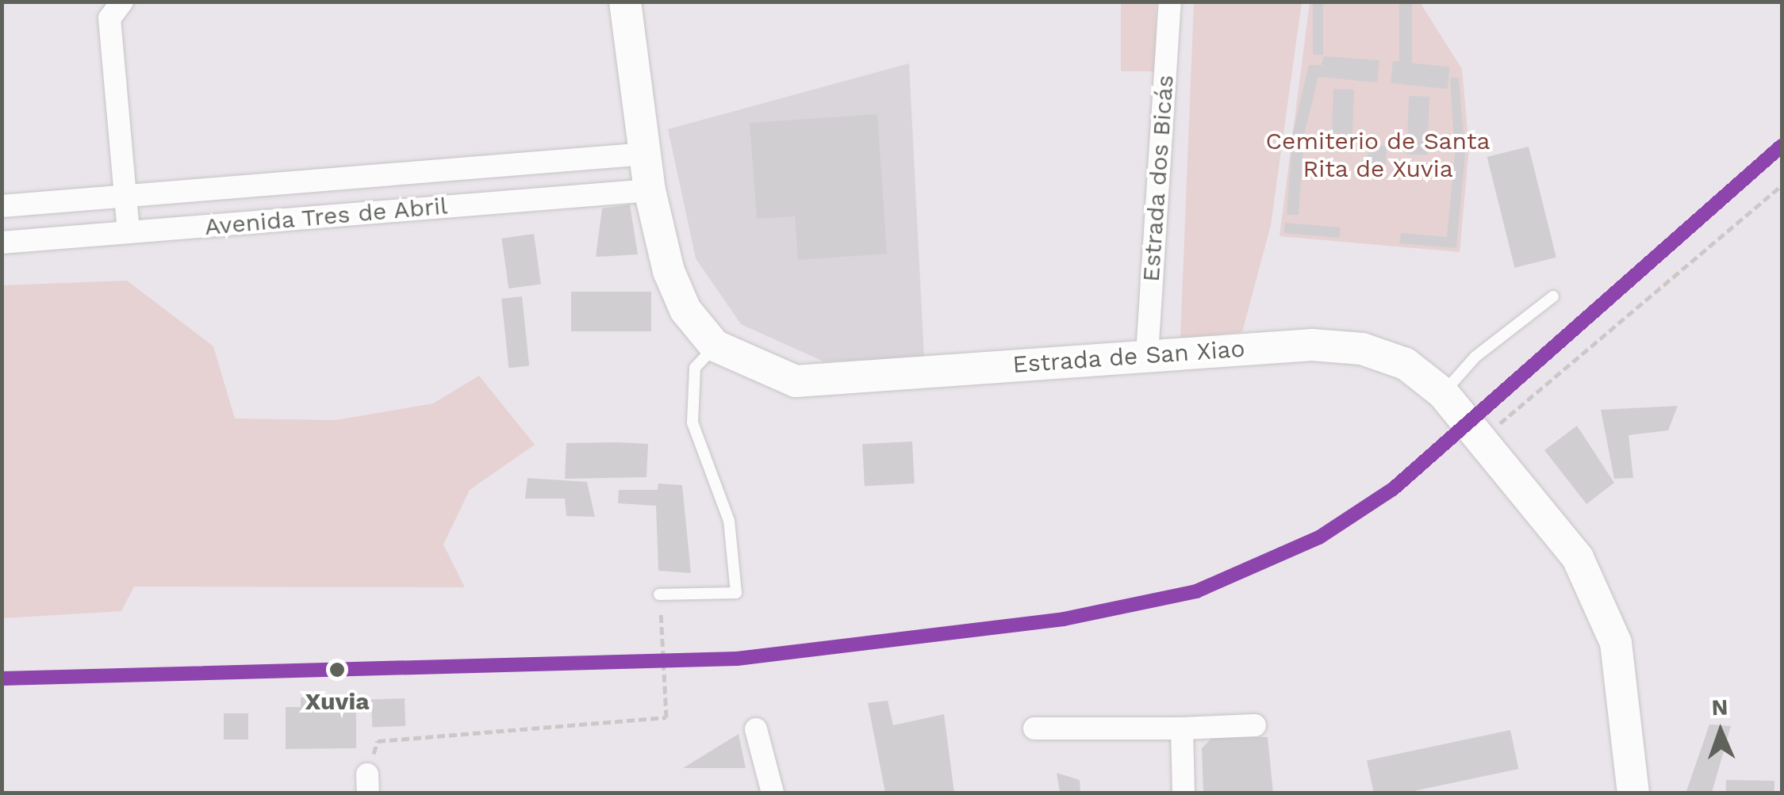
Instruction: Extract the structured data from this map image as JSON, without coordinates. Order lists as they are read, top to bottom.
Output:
{
  "streets": {
    "street": ["Estrada dos Bicás", "Avenida Tres de Abril", "Estrada de San Xiao"]
  },
  "crossings": [
    ["Estrada dos Bicás", "Estrada de San Xiao"],
    ["Avenida Tres de Abril", "Estrada de San Xiao"]
  ],
  "parks": ["Cemiterio de Santa Rita de Xuvia"],
  "places": ["Xuvia"],
  "north": "top"
}
